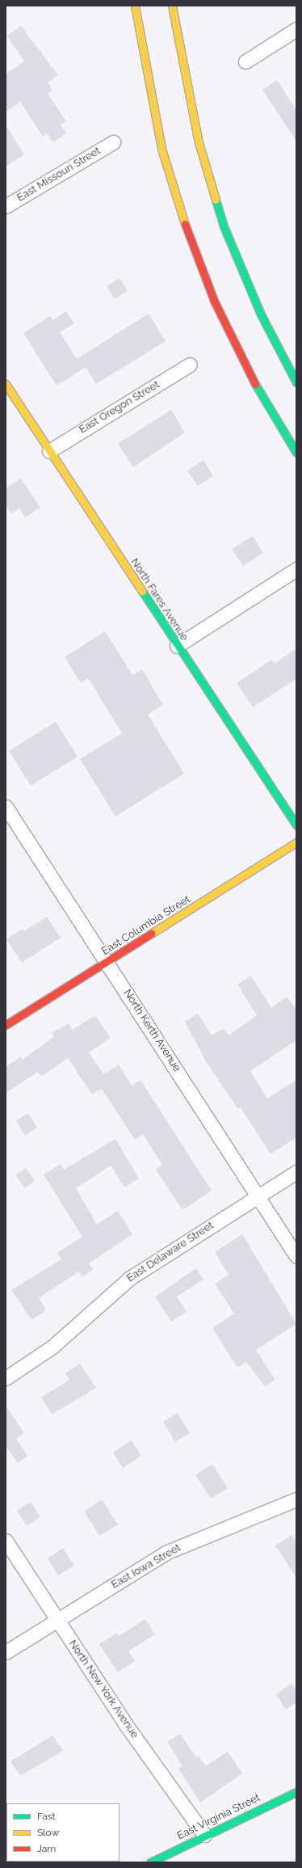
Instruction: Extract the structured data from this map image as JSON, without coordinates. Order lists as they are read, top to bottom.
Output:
{
  "streets": {
    "main road": ["North Fares Avenue", "East Columbia Street", "East Virginia Street"],
    "street": [
      "East Missouri Street",
      "East Oregon Street",
      "North Kerth Avenue",
      "East Delaware Street",
      "East Iowa Street",
      "North New York Avenue"
    ]
  },
  "crossings": [
    ["East Oregon Street", "North Fares Avenue"],
    ["East Columbia Street", "North Kerth Avenue"],
    ["North Kerth Avenue", "East Delaware Street"],
    ["East Iowa Street", "North New York Avenue"],
    ["North New York Avenue", "East Virginia Street"]
  ],
  "legend": ["Fast", "Slow", "Jam"]
}
